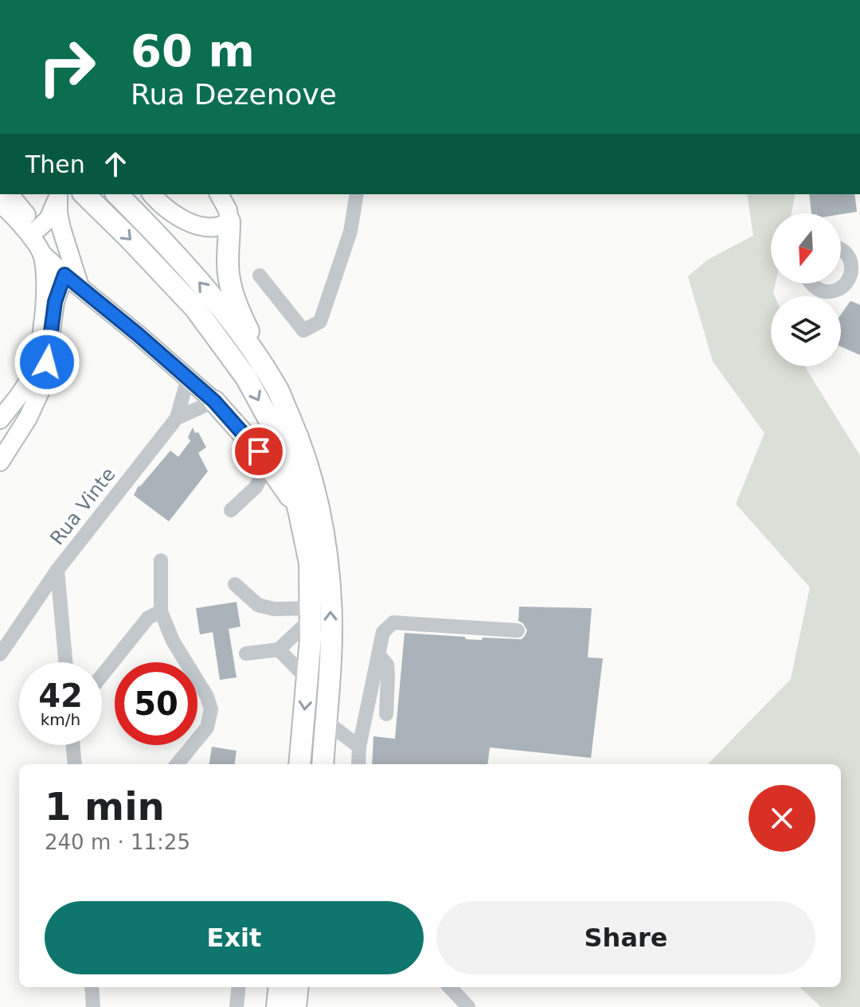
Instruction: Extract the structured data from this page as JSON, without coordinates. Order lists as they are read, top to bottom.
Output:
{
  "streets": {
    "street": ["Rua Vinte"]
  },
  "north": "bottom",
  "page": {
    "turn": ["60 m", "Rua Dezenove"],
    "then": "Then",
    "speed": "42 km/h",
    "limit": "50",
    "heading": ["1 min", "240 m · 11:25"],
    "buttons": ["Exit", "Share"]
  }
}
